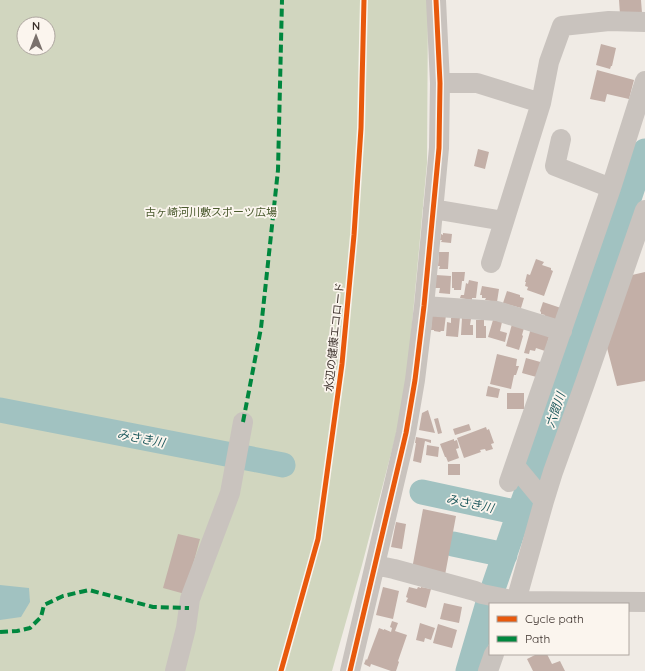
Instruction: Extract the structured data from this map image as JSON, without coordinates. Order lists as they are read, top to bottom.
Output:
{
  "streets": {
    "cycle path": ["水辺の健康エコロード"]
  },
  "water": ["六間川", "みさき川"],
  "parks": ["古ヶ崎河川敷スポーツ広場"],
  "legend": ["Cycle path", "Path"],
  "north": "top"
}
